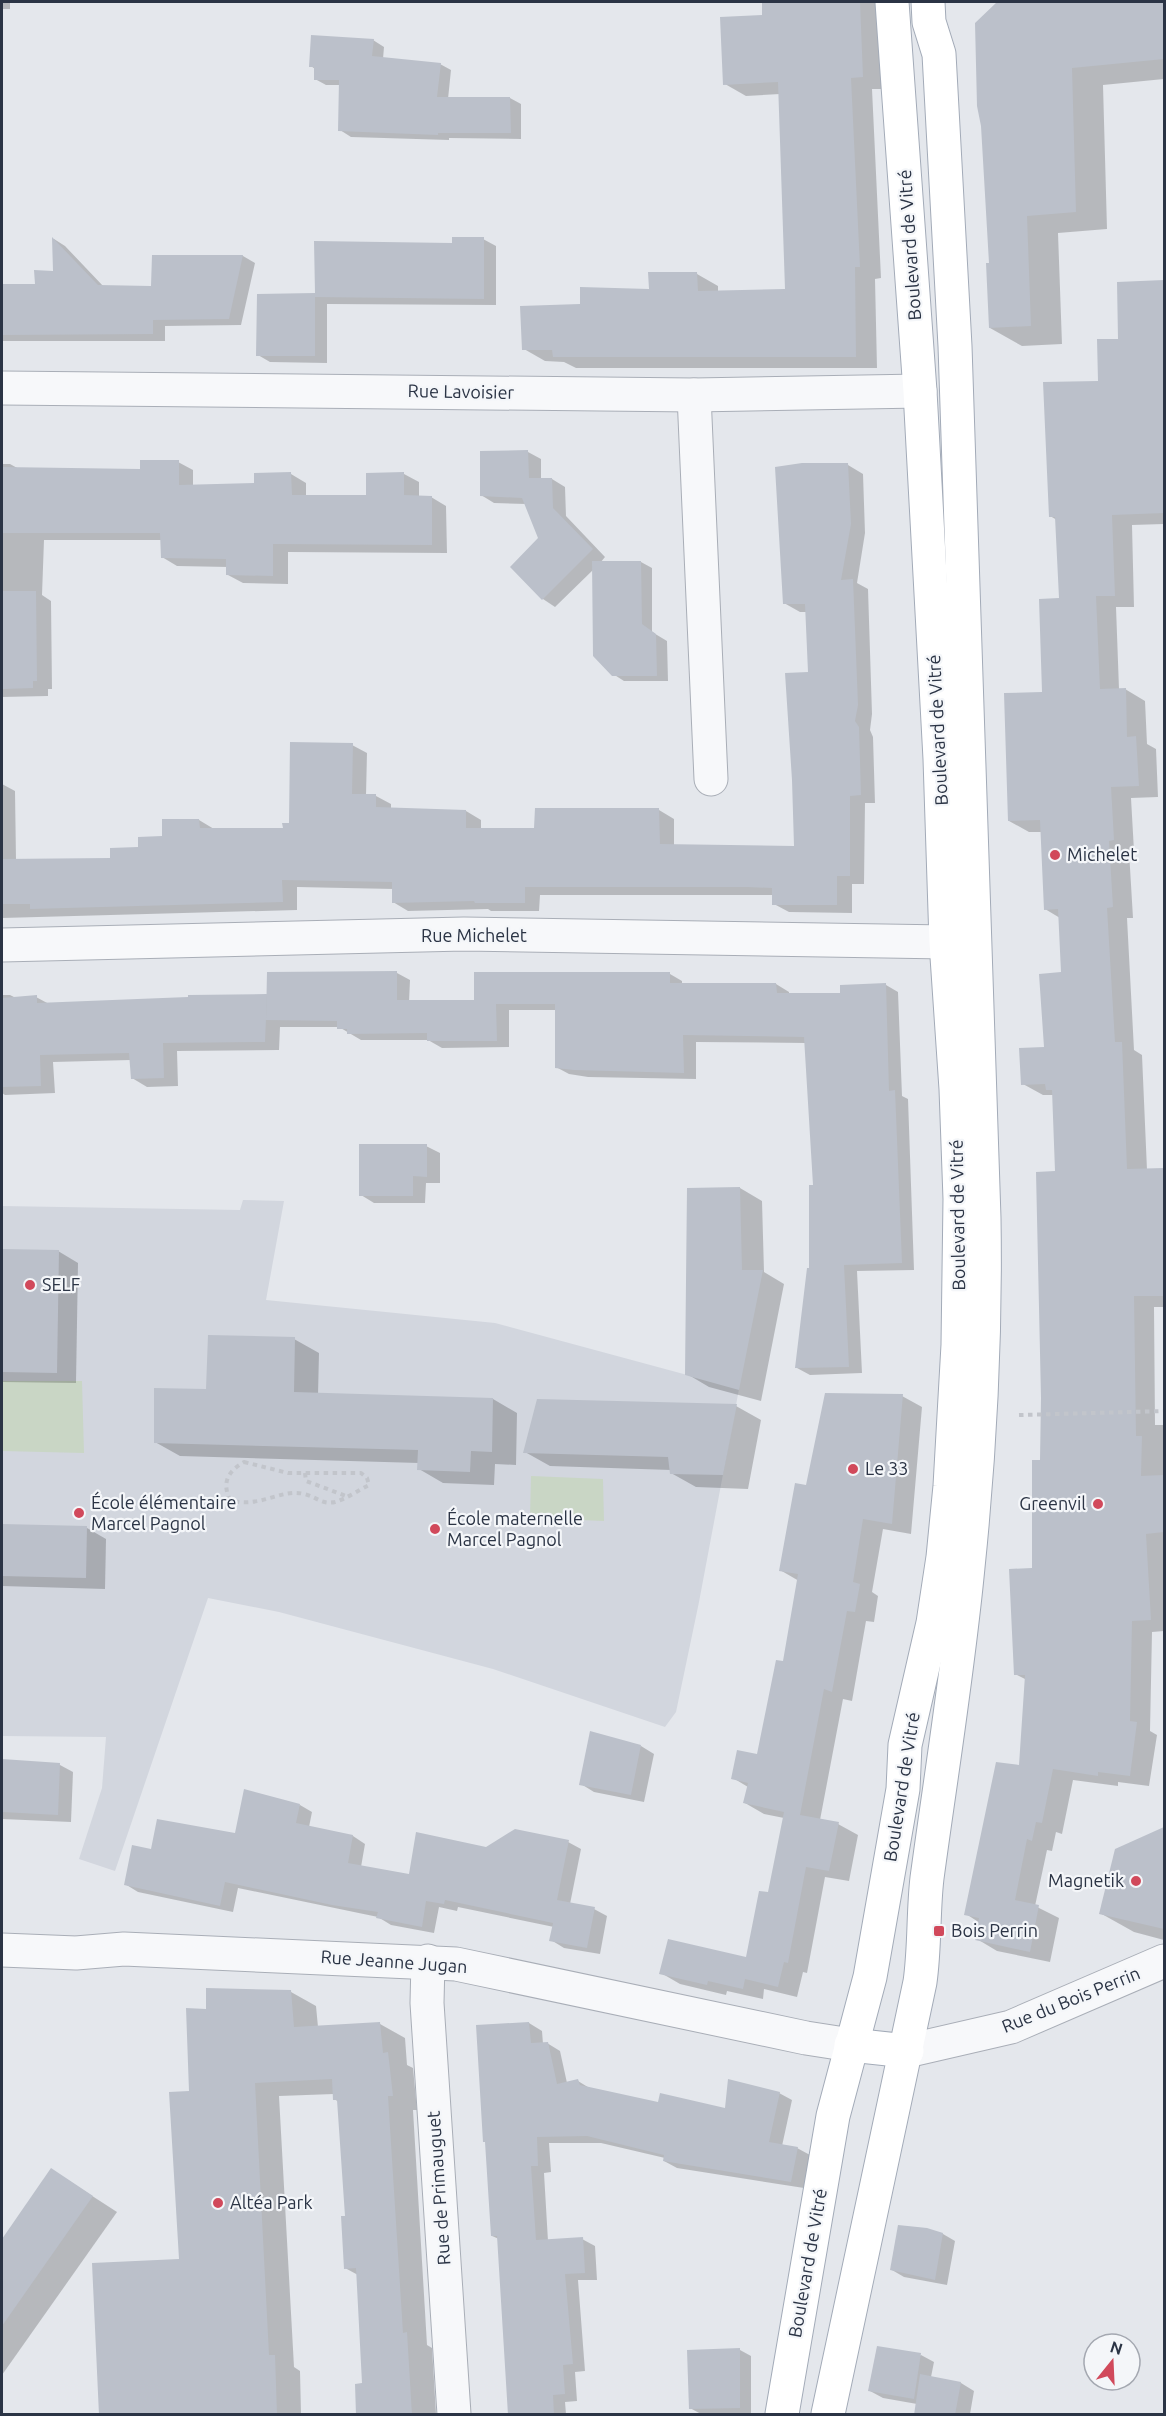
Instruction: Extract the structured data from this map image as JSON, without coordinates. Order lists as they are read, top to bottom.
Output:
{
  "streets": {
    "main road": ["Boulevard de Vitré"],
    "street": [
      "Rue Lavoisier",
      "Rue Michelet",
      "Rue Jeanne Jugan",
      "Rue du Bois Perrin",
      "Rue de Primauguet"
    ]
  },
  "crossings": [
    ["Boulevard de Vitré", "Rue Lavoisier"],
    ["Boulevard de Vitré", "Rue Michelet"],
    ["Boulevard de Vitré", "Rue Jeanne Jugan"],
    ["Boulevard de Vitré", "Rue du Bois Perrin"],
    ["Rue Jeanne Jugan", "Rue de Primauguet"]
  ],
  "places": {
    "other": [
      "Michelet",
      "SELF",
      "Le 33",
      "Greenvil",
      "École élémentaire Marcel Pagnol",
      "École maternelle Marcel Pagnol",
      "Magnetik",
      "Altéa Park"
    ],
    "transit": ["Bois Perrin"]
  },
  "north": "top"
}
